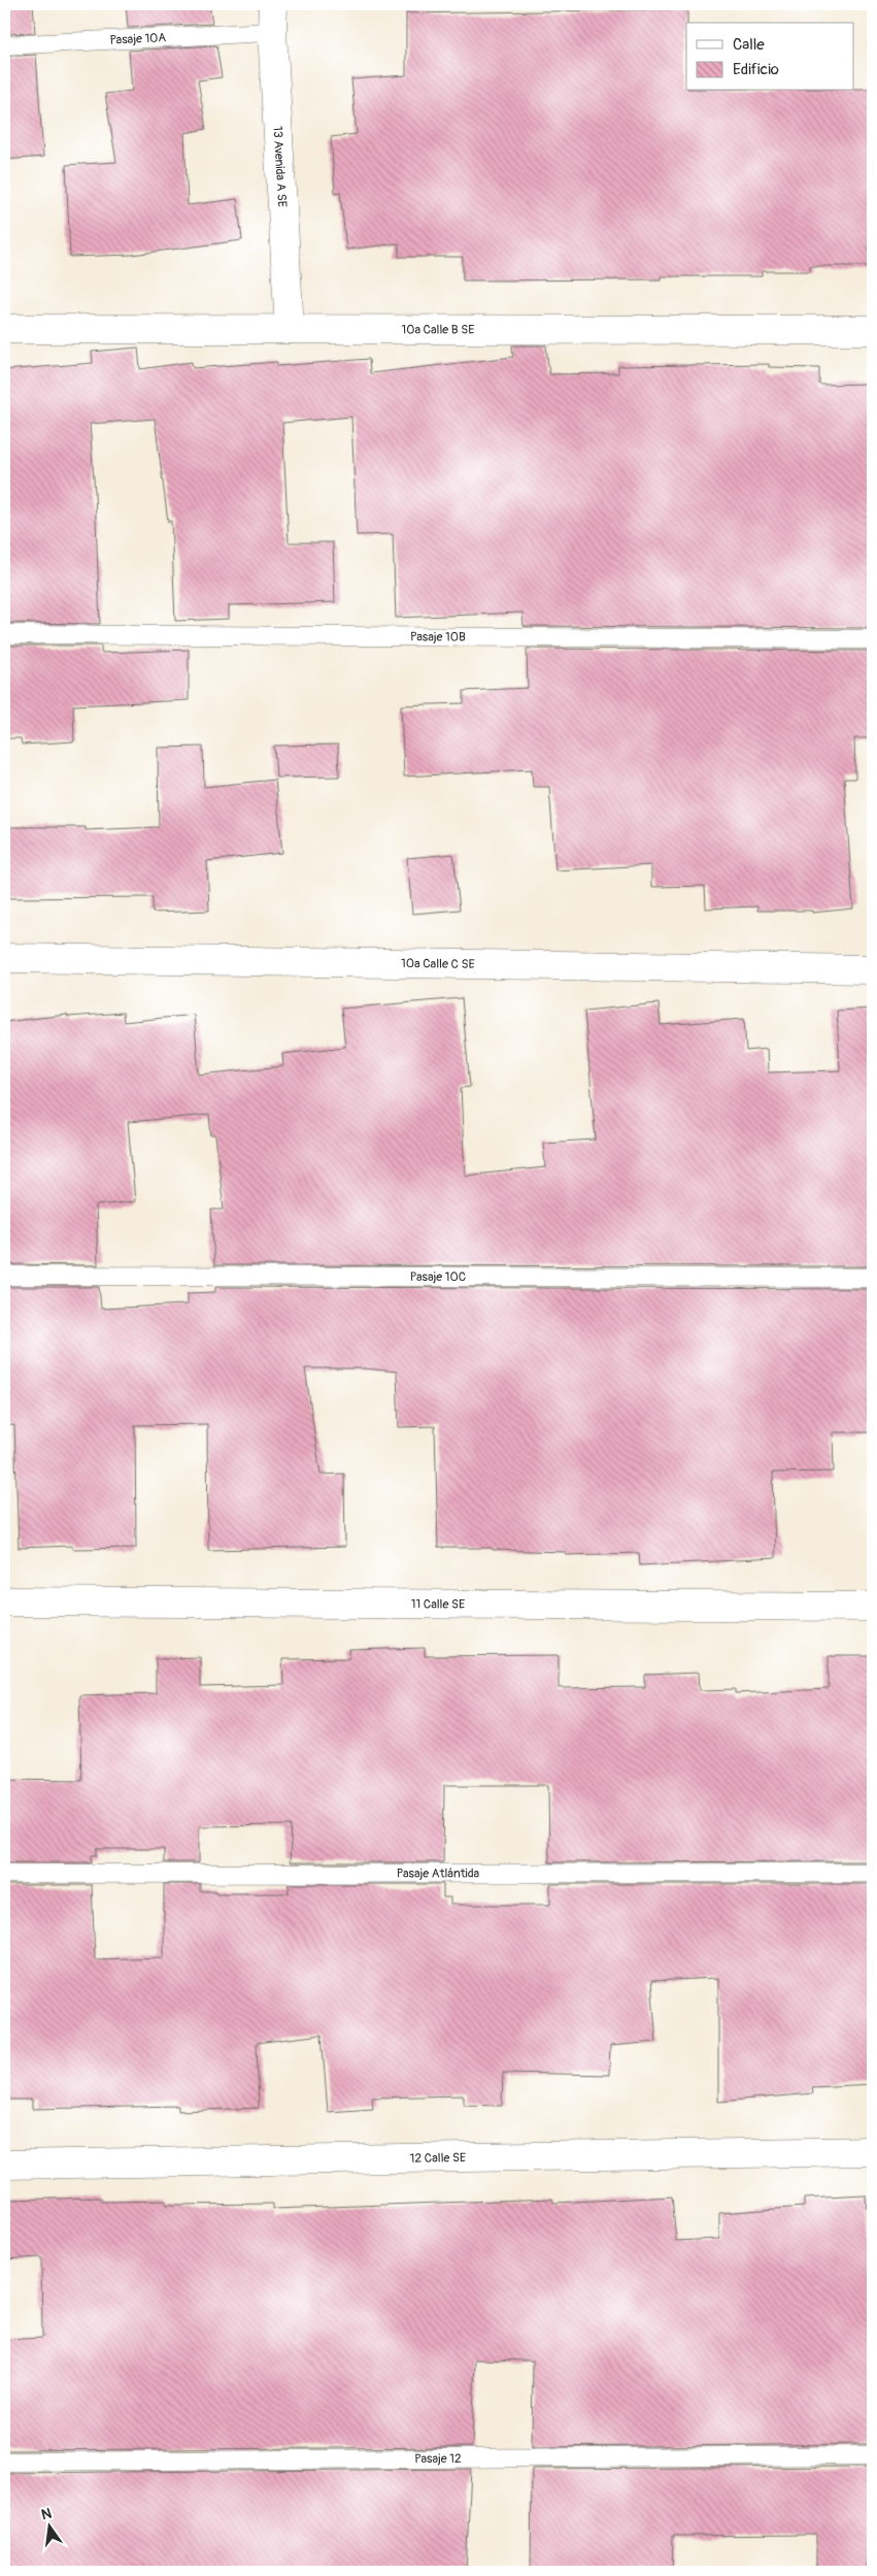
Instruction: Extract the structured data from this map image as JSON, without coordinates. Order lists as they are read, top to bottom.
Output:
{
  "streets": {
    "street": [
      "13 Avenida A SE",
      "10a Calle B SE",
      "10a Calle C SE",
      "11 Calle SE",
      "12 Calle SE"
    ],
    "lane": [
      "Pasaje 10A",
      "Pasaje 10B",
      "Pasaje 10C",
      "Pasaje Atlántida",
      "Pasaje 12"
    ]
  },
  "crossings": [
    ["Pasaje 10A", "13 Avenida A SE"],
    ["13 Avenida A SE", "10a Calle B SE"]
  ],
  "legend": ["Calle", "Edificio"],
  "north": "top"
}
